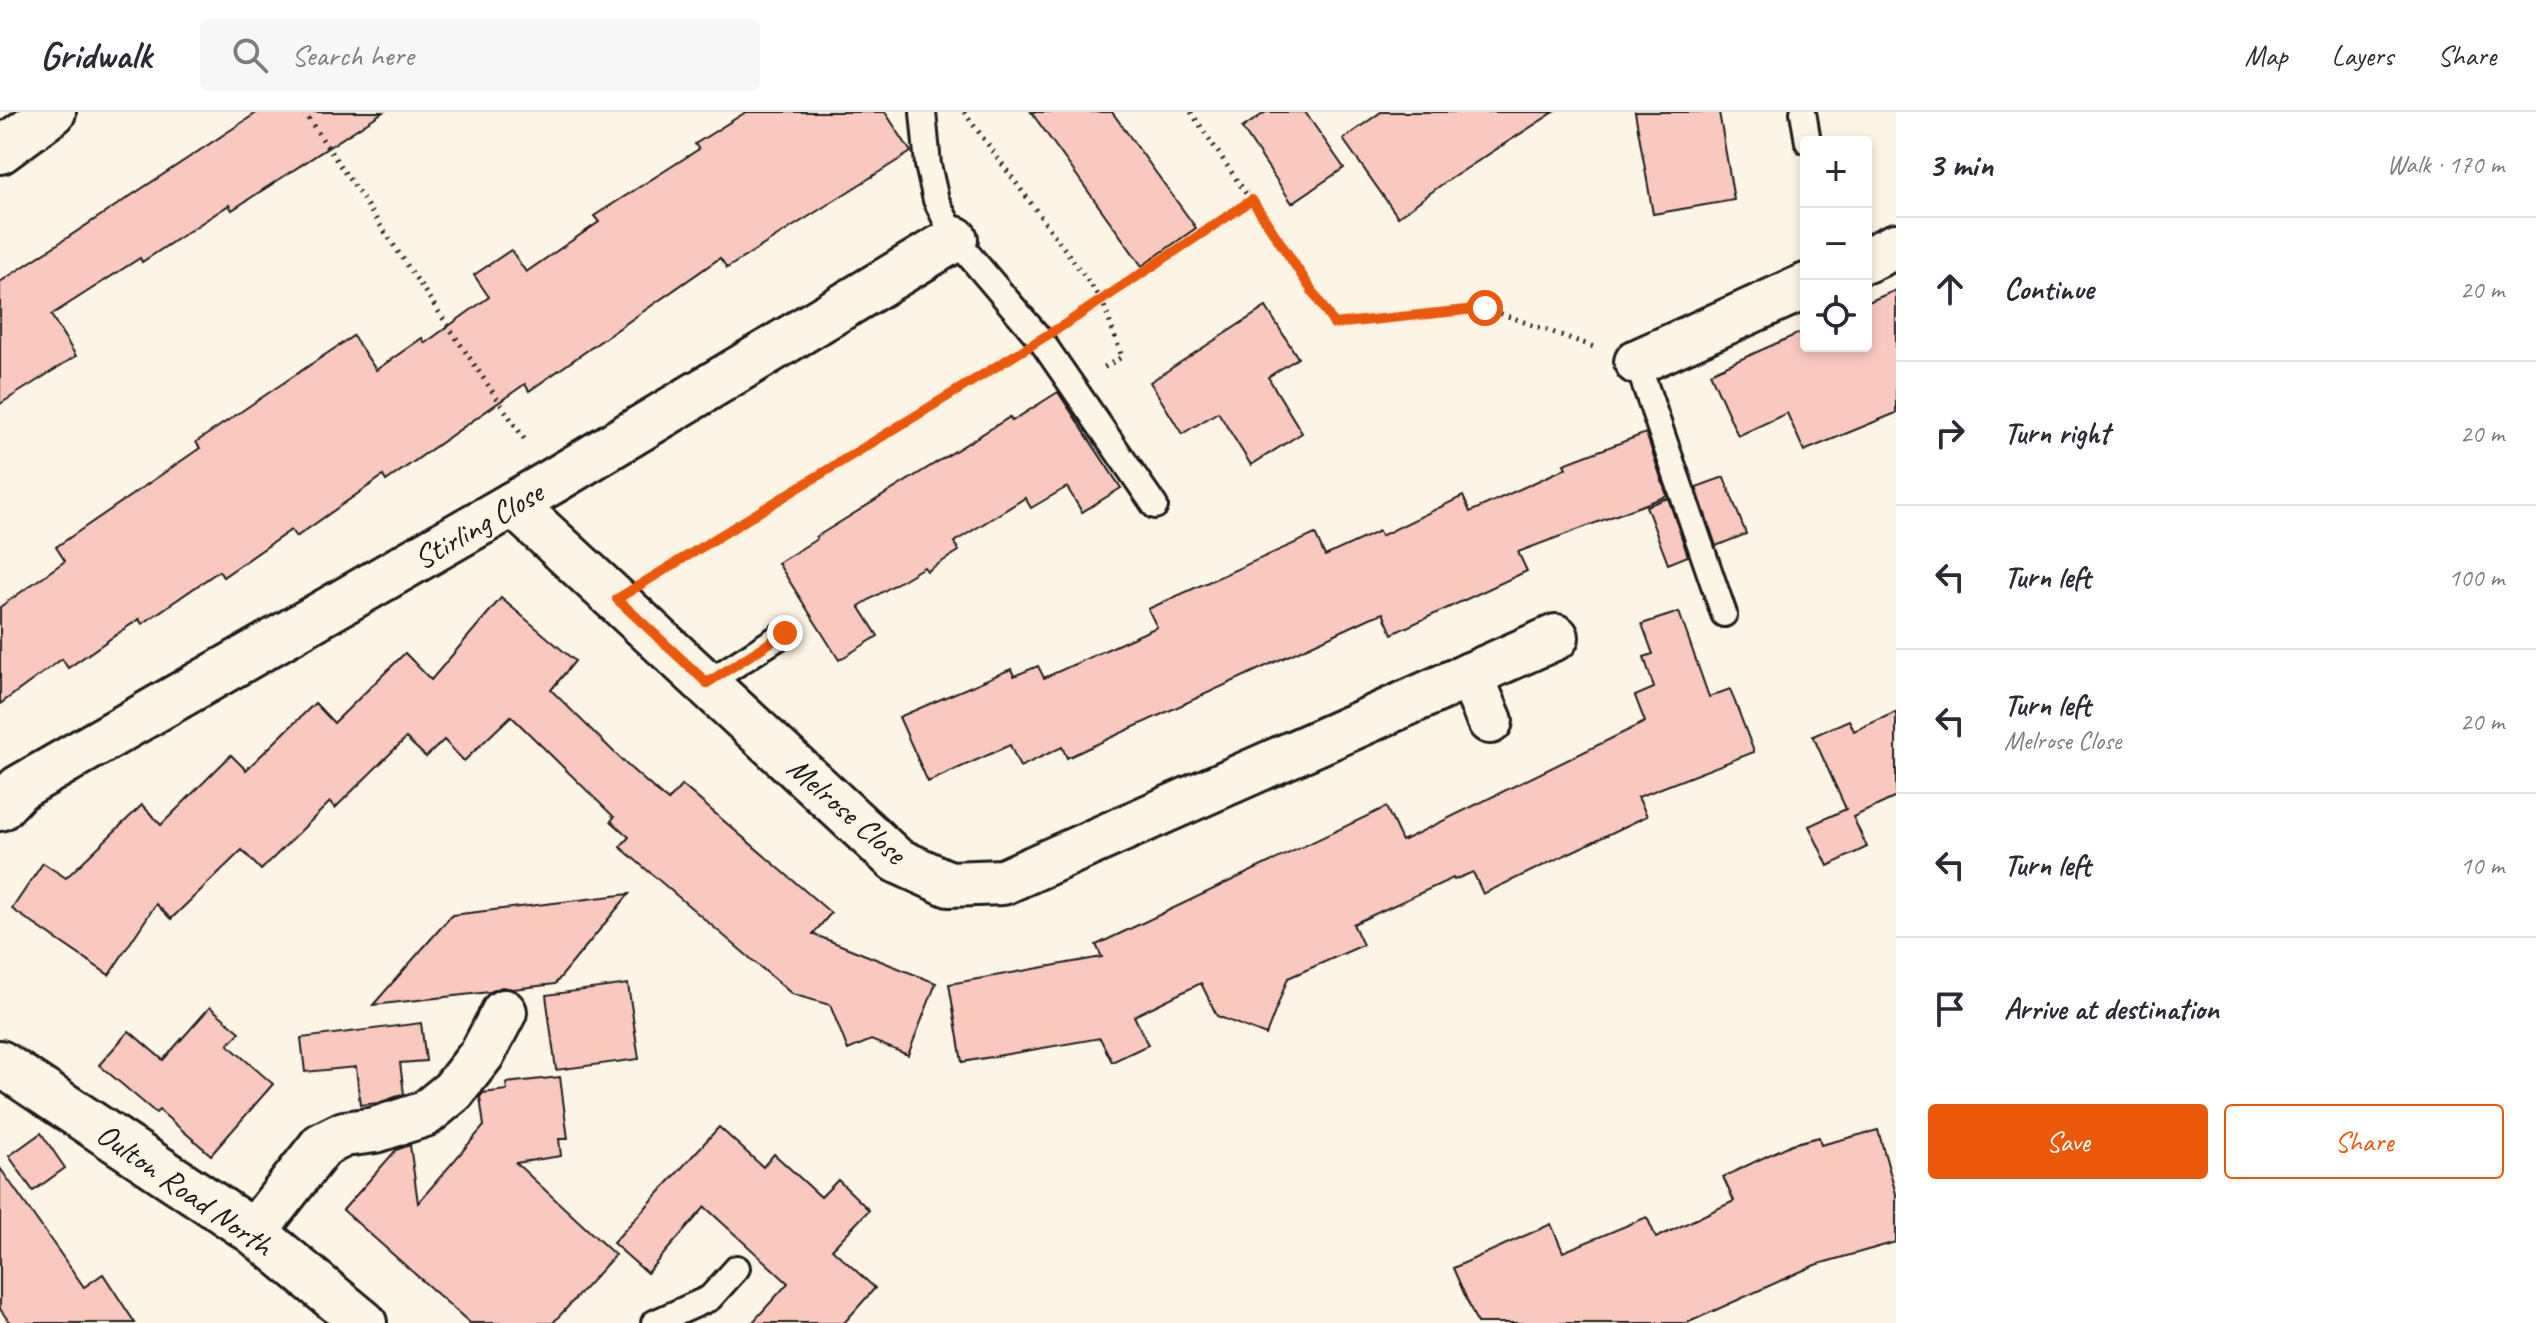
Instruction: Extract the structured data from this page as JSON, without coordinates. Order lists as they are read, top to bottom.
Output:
{
  "streets": {
    "street": ["Stirling Close", "Melrose Close", "Oulton Road North"]
  },
  "crossings": [
    ["Stirling Close", "Melrose Close"]
  ],
  "page": {
    "header": "Gridwalk",
    "search": "Search here",
    "nav": ["Map", "Layers", "Share"],
    "heading": ["3 min", "Walk · 170 m"],
    "map_buttons": ["+", "−"],
    "list": [
      ["Continue", "20 m"],
      ["Turn right", "20 m"],
      ["Turn left", "100 m"],
      ["Turn left", "Melrose Close", "20 m"],
      ["Turn left", "10 m"],
      "Arrive at destination"
    ],
    "buttons": ["Save", "Share"]
  }
}
